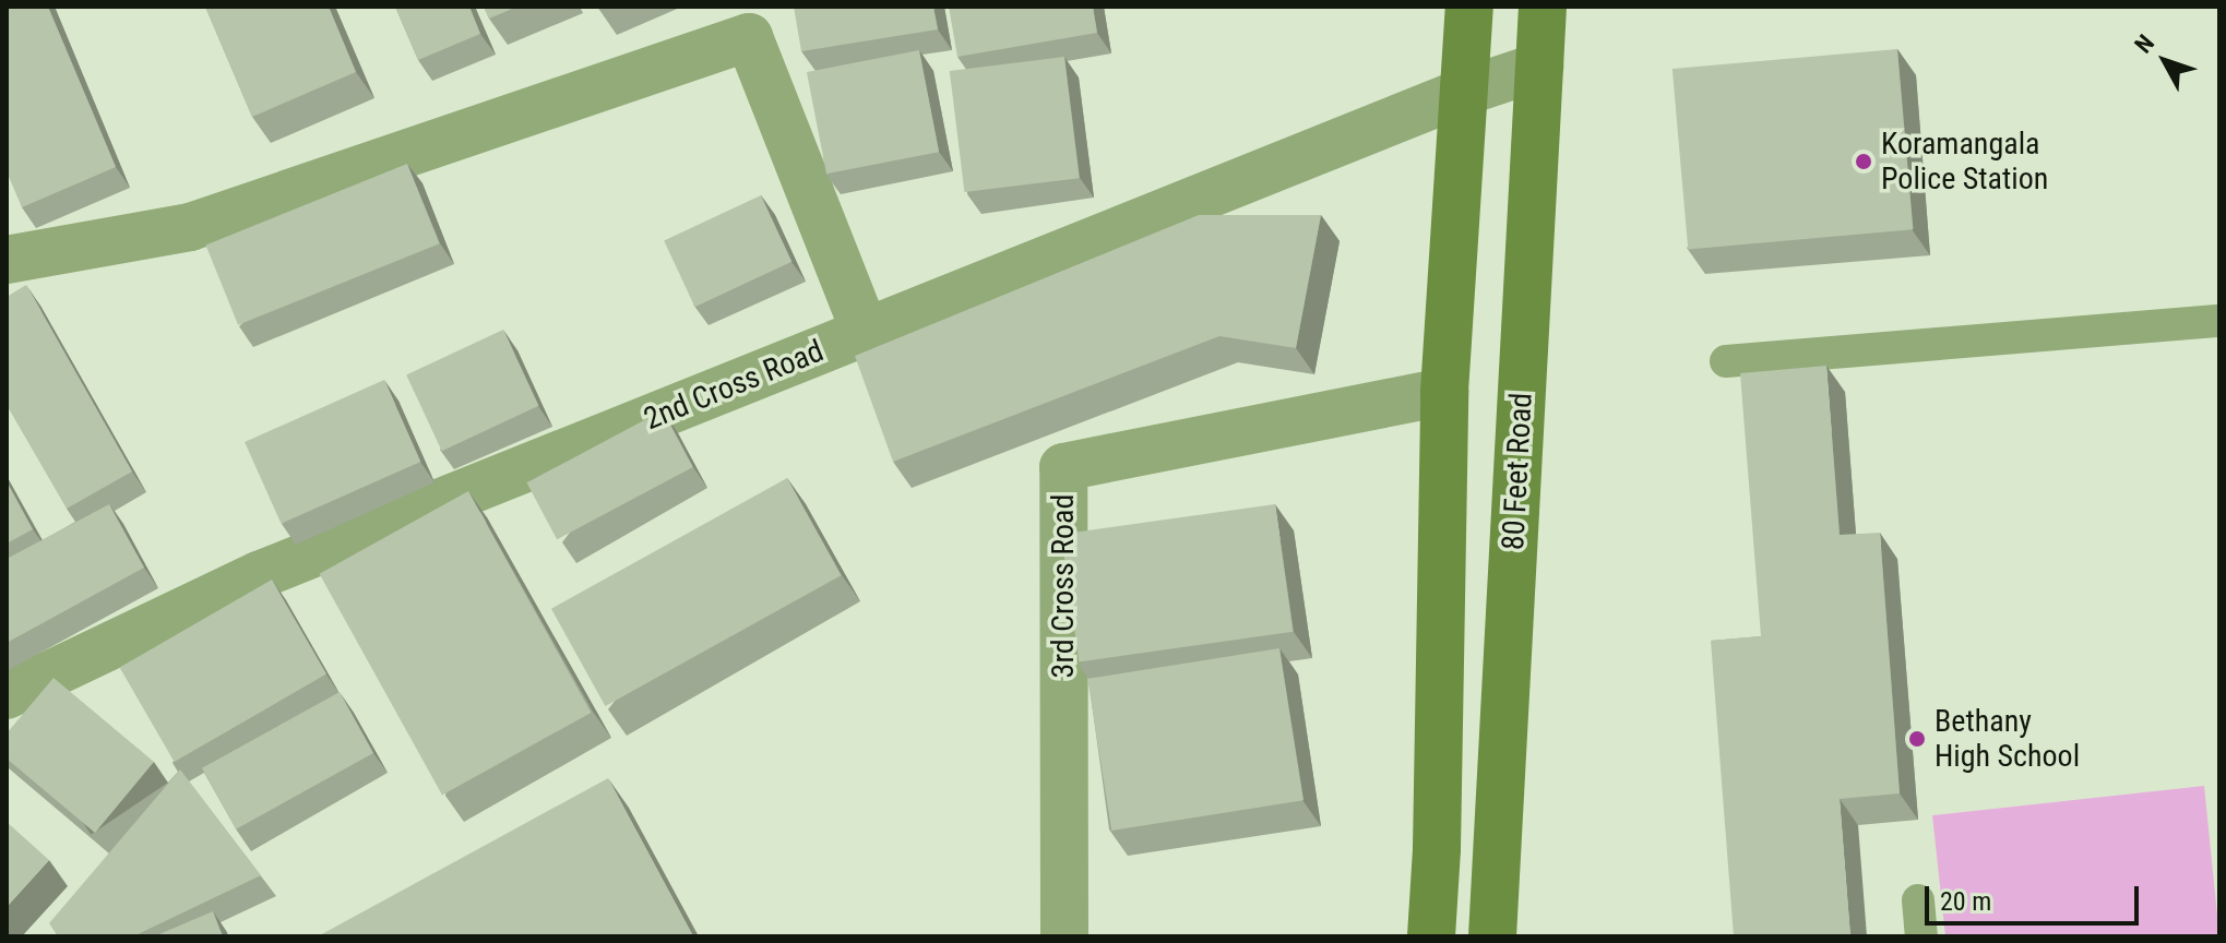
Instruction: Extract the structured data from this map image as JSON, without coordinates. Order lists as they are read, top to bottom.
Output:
{
  "streets": {
    "main road": ["80 Feet Road"],
    "street": ["2nd Cross Road", "3rd Cross Road"]
  },
  "crossings": [
    ["2nd Cross Road", "80 Feet Road"]
  ],
  "places": ["Koramangala Police Station", "Bethany High School"],
  "scale_bar": "20 m",
  "north": "top left"
}
